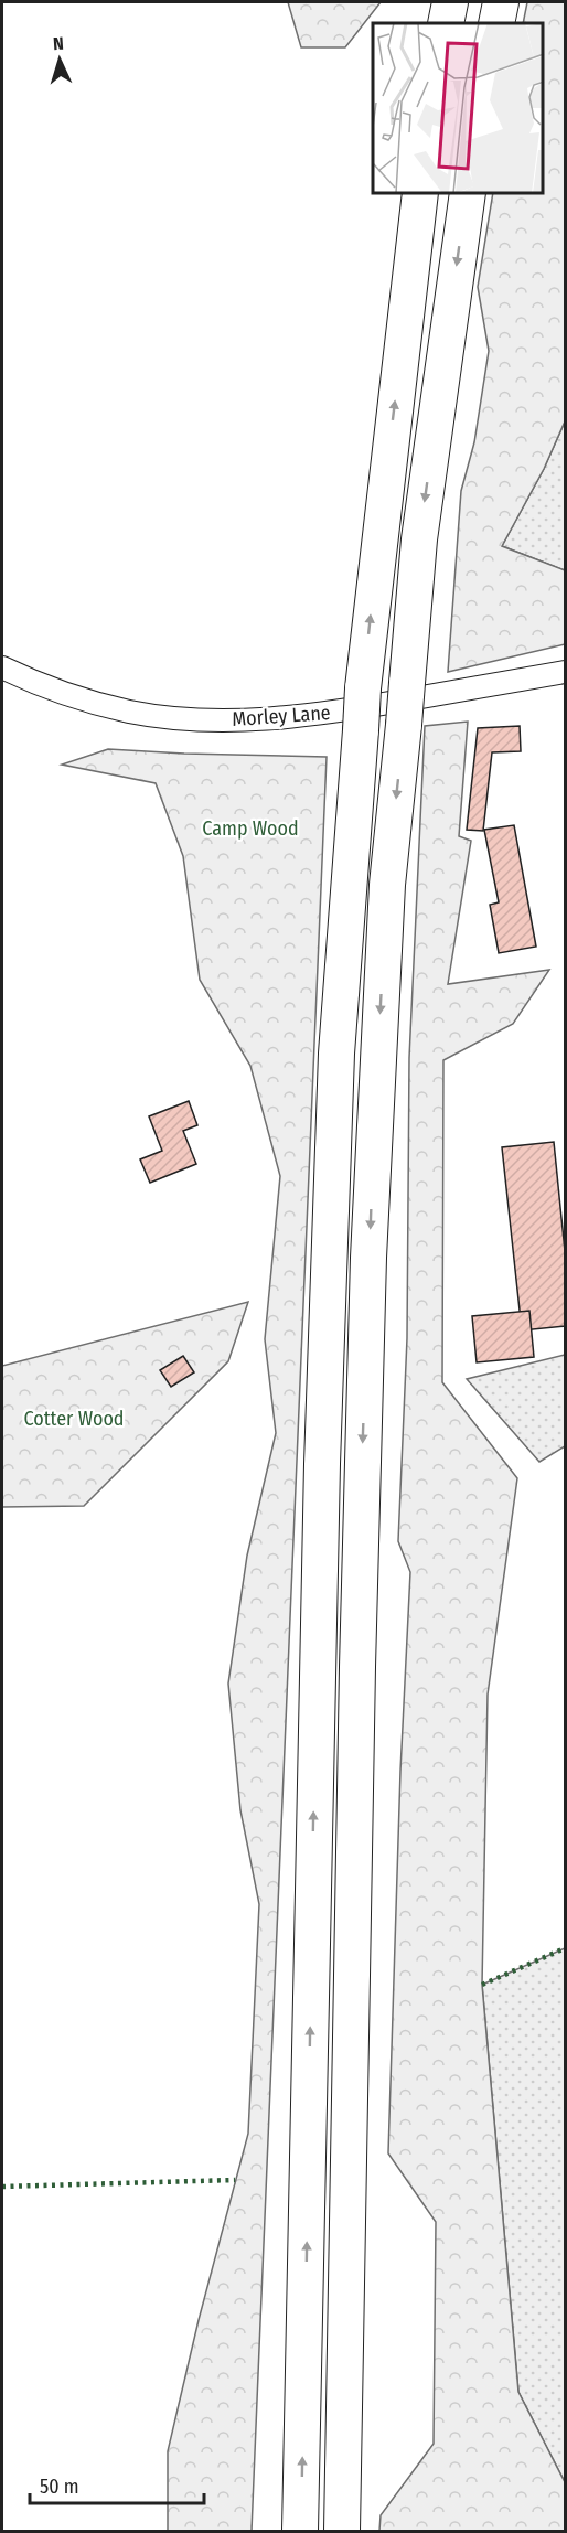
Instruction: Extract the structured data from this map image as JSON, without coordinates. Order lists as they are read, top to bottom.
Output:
{
  "streets": {
    "street": ["Morley Lane"]
  },
  "parks": ["Camp Wood", "Cotter Wood"],
  "scale_bar": "50 m",
  "north": "top"
}
